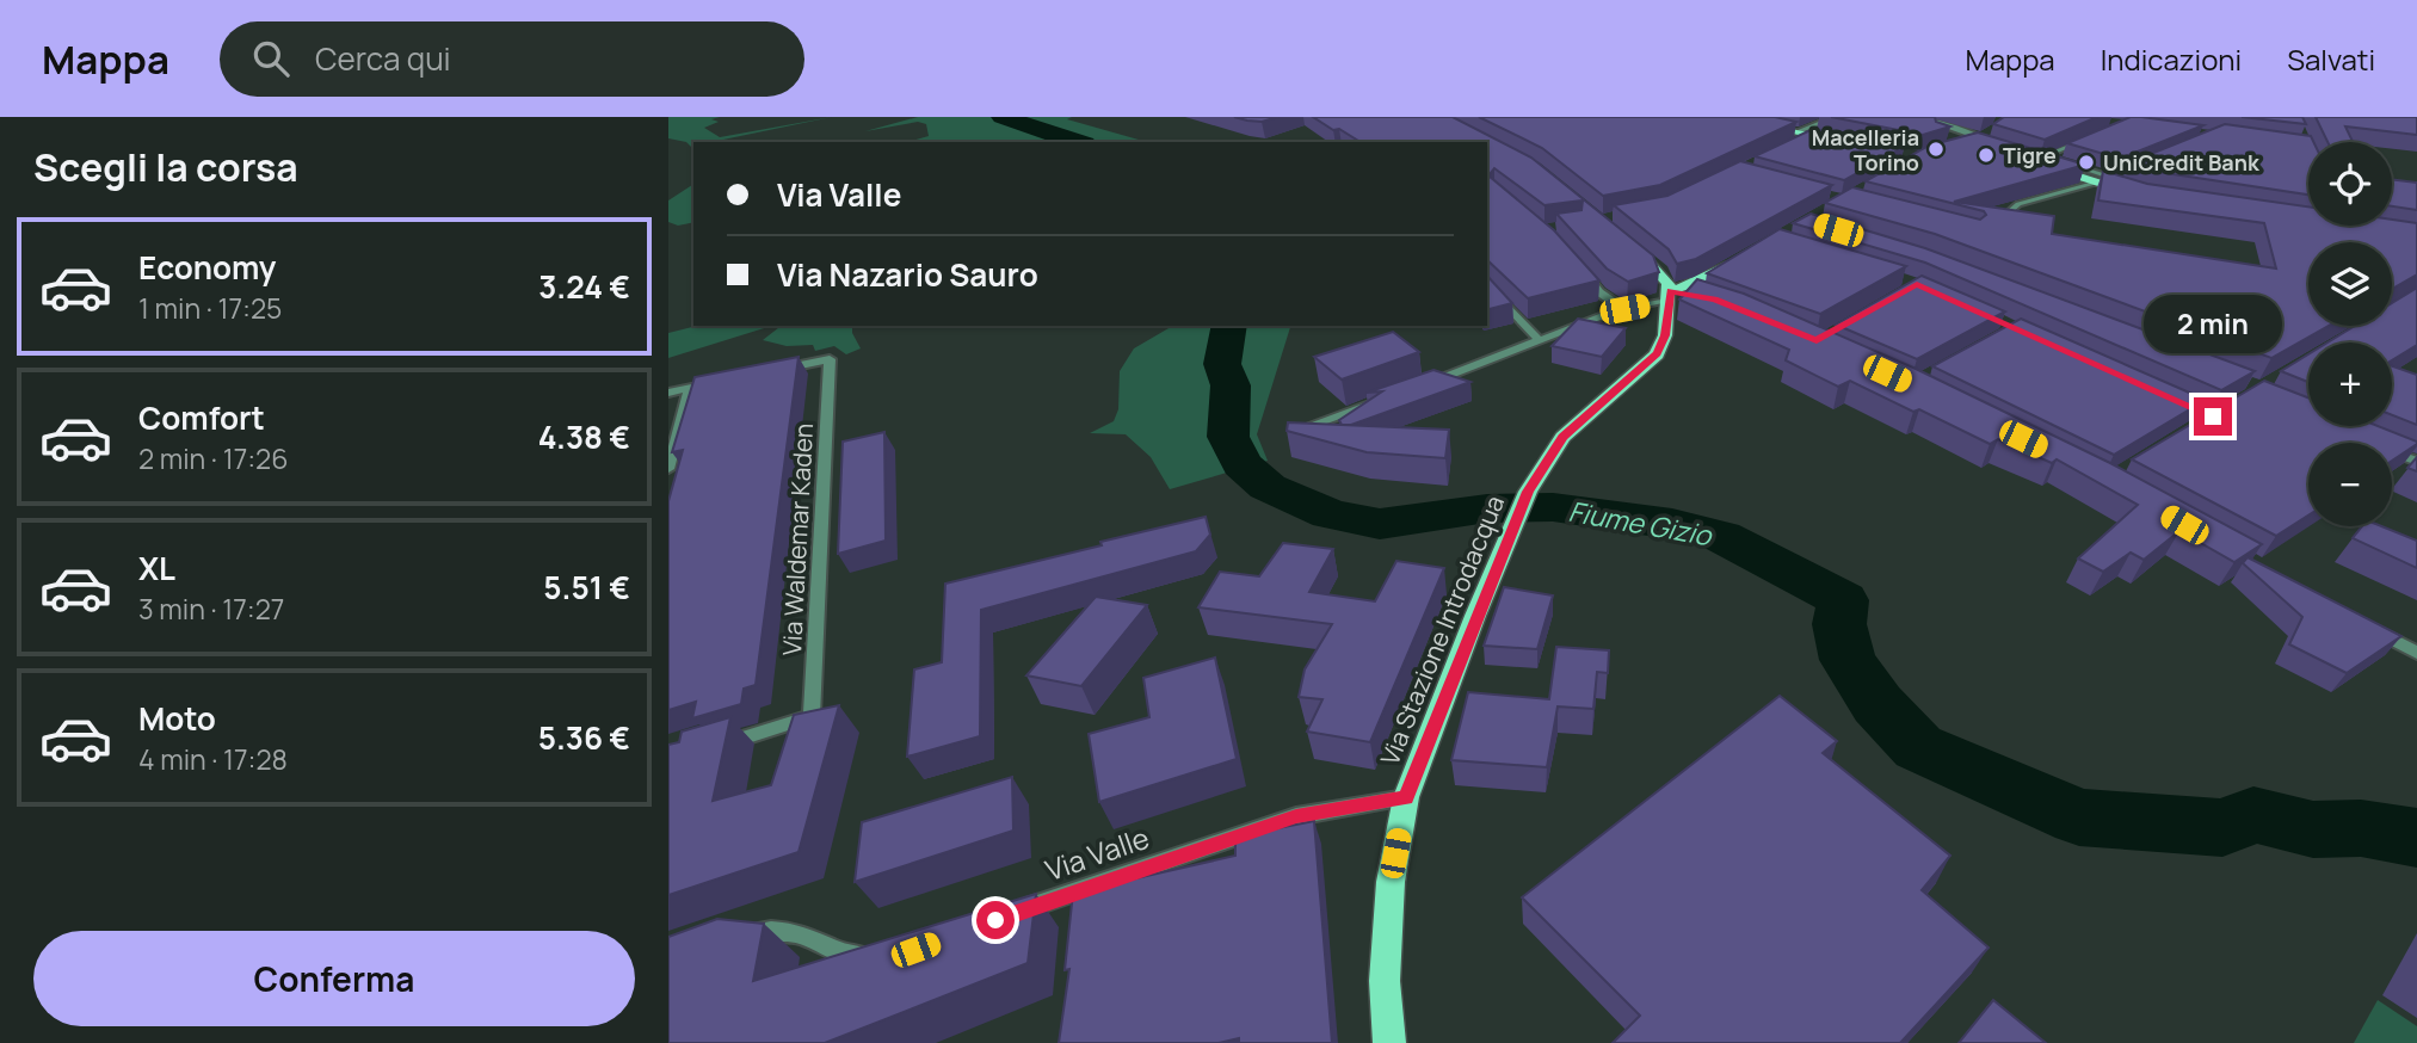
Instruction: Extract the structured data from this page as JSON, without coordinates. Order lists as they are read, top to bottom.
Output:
{
  "streets": {
    "main road": ["Via Stazione Introdacqua"],
    "street": ["Via Waldemar Kaden", "Via Valle"]
  },
  "crossings": [
    ["Via Stazione Introdacqua", "Via Valle"]
  ],
  "water": ["Fiume Gizio"],
  "places": ["Macelleria Torino", "Tigre", "UniCredit Bank"],
  "page": {
    "header": "Mappa",
    "search": "Cerca qui",
    "nav": ["Mappa", "Indicazioni", "Salvati"],
    "heading": "Scegli la corsa",
    "map_buttons": ["+", "−"],
    "banner": ["Via Valle", "Via Nazario Sauro"],
    "list": [
      {
        "name": "Economy",
        "note": "1 min · 17:25",
        "value": "3.24 €"
      },
      {
        "name": "Comfort",
        "note": "2 min · 17:26",
        "value": "4.38 €"
      },
      {
        "name": "XL",
        "note": "3 min · 17:27",
        "value": "5.51 €"
      },
      {
        "name": "Moto",
        "note": "4 min · 17:28",
        "value": "5.36 €"
      }
    ],
    "bubble": "2 min",
    "buttons": "Conferma"
  }
}
